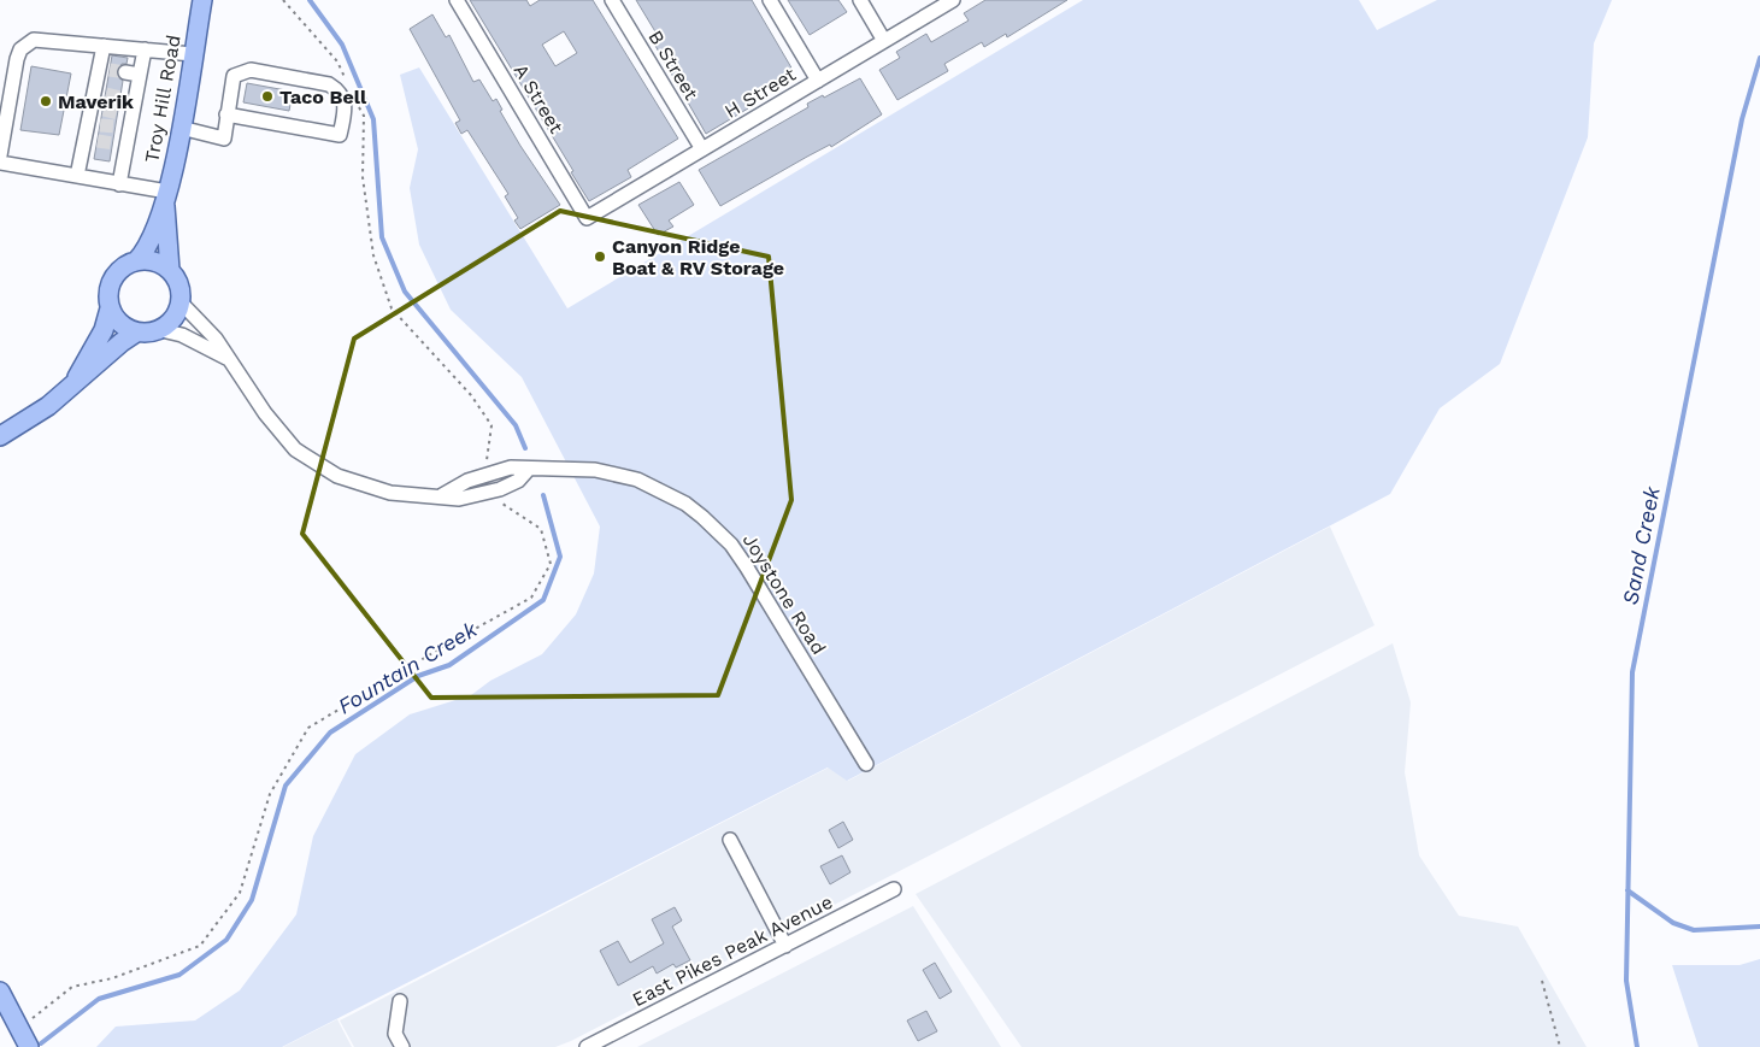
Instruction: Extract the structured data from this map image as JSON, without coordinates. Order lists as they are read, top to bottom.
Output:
{
  "streets": {
    "main road": ["Troy Hill Road"],
    "street": [
      "B Street",
      "H Street",
      "A Street",
      "Joystone Road",
      "East Pikes Peak Avenue"
    ]
  },
  "crossings": [
    ["B Street", "H Street"],
    ["H Street", "A Street"]
  ],
  "water": ["Sand Creek", "Fountain Creek"],
  "places": ["Taco Bell", "Maverik", "Canyon Ridge Boat & RV Storage"]
}
